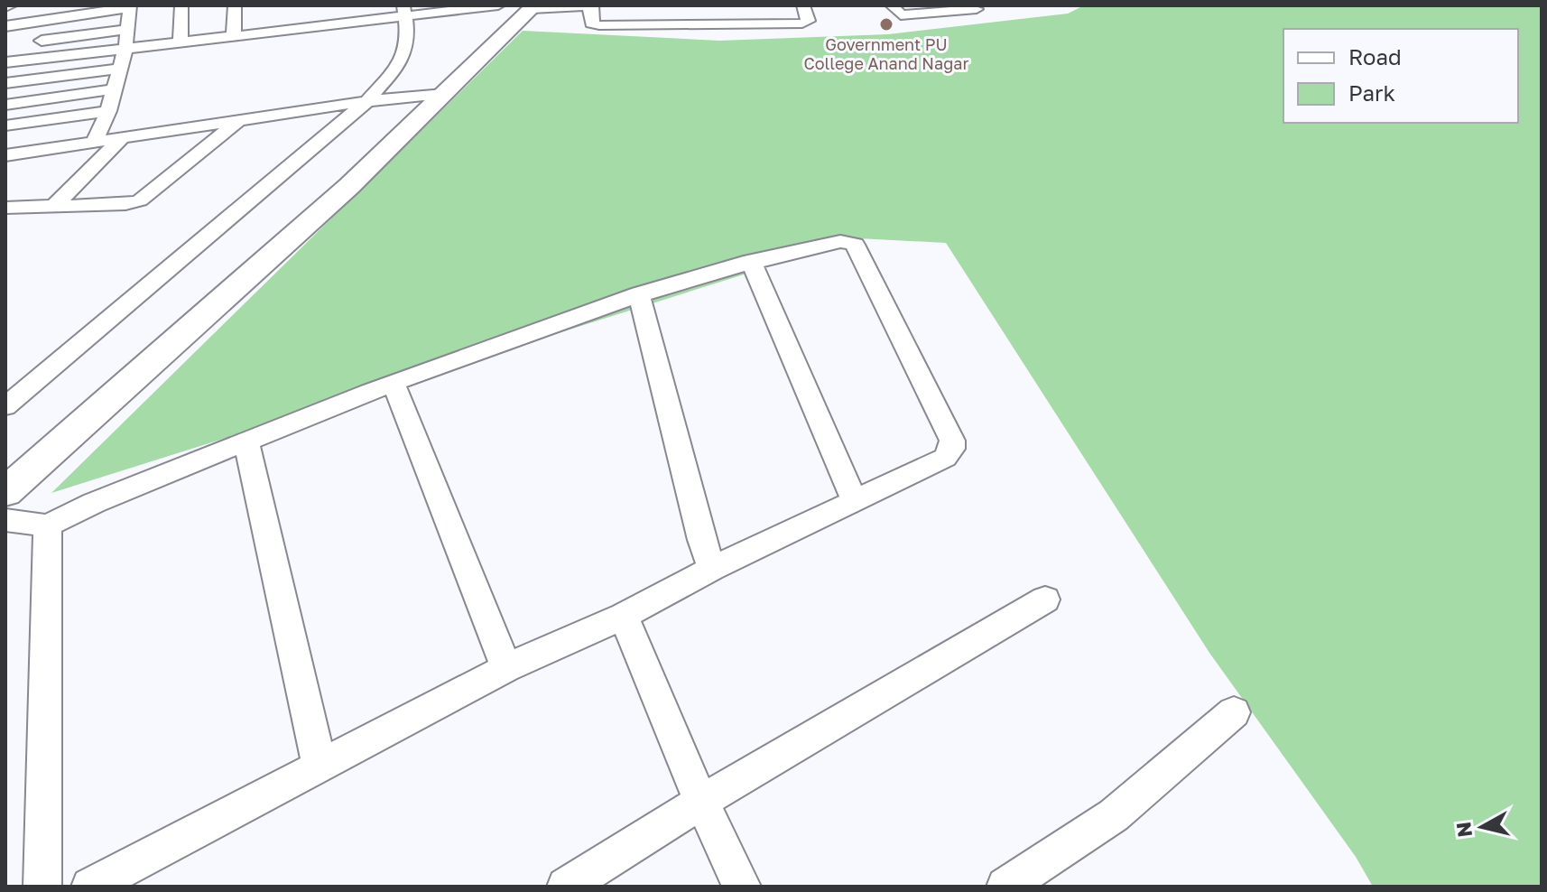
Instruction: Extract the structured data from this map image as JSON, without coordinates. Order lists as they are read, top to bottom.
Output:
{
  "places": ["Government PU College Anand Nagar"],
  "legend": ["Road", "Park"],
  "north": "left"
}
